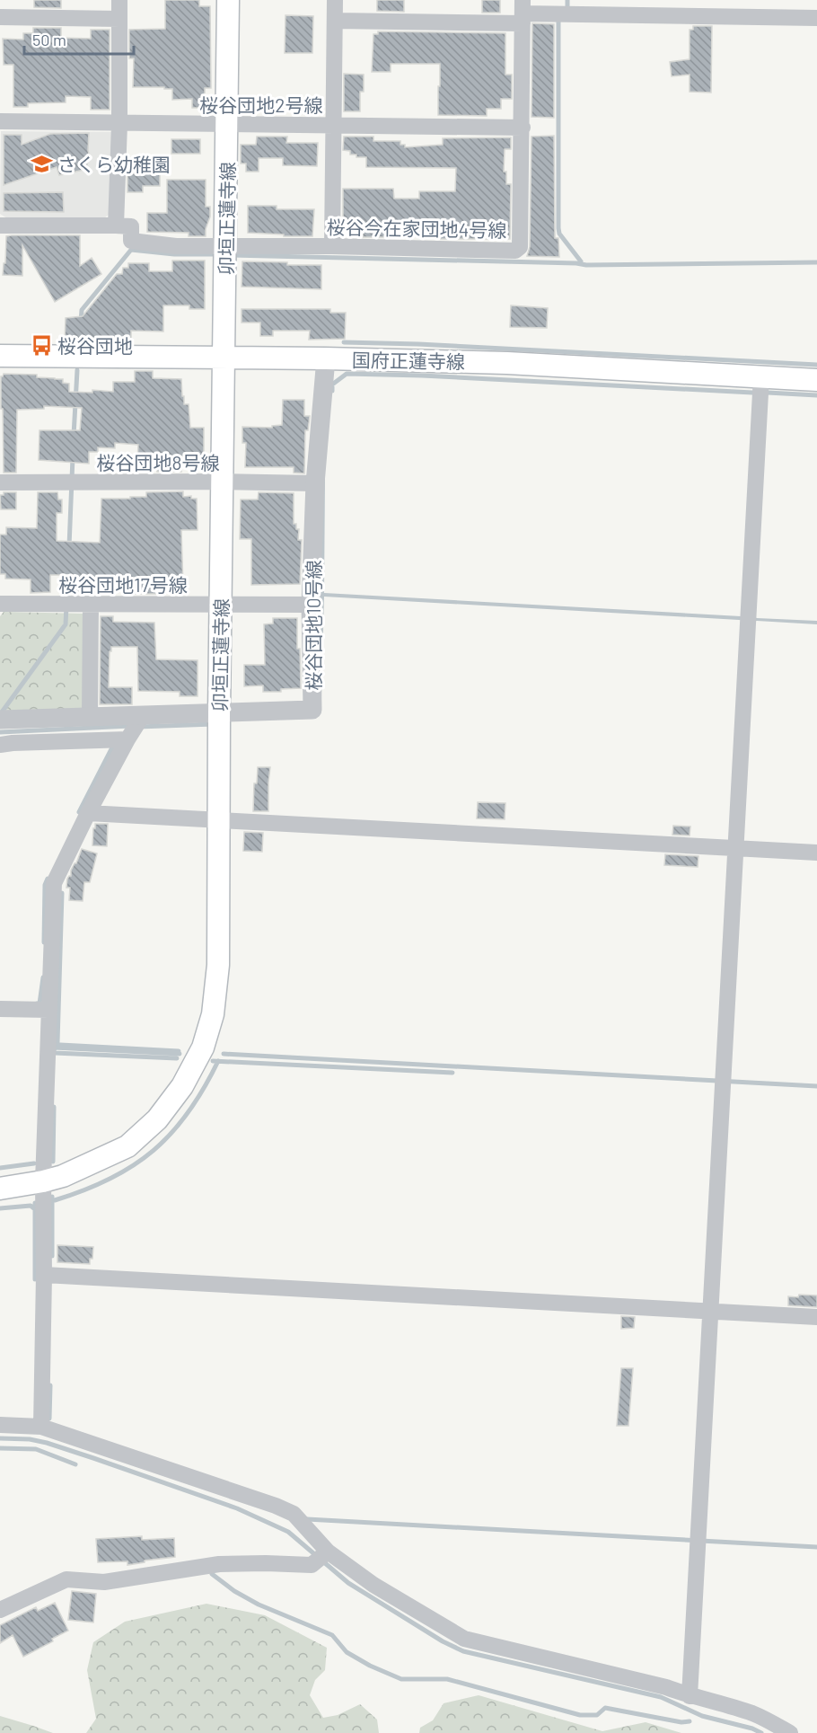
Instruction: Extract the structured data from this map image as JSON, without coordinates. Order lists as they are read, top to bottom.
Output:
{
  "streets": {
    "main road": ["卯垣正蓮寺線", "国府正蓮寺線"],
    "street": [
      "桜谷団地2号線",
      "桜谷今在家団地4号線",
      "桜谷団地8号線",
      "桜谷団地17号線",
      "桜谷団地10号線"
    ]
  },
  "crossings": [
    ["桜谷団地2号線", "卯垣正蓮寺線"],
    ["桜谷団地2号線", "桜谷今在家団地4号線"],
    ["卯垣正蓮寺線", "桜谷今在家団地4号線"],
    ["卯垣正蓮寺線", "国府正蓮寺線"],
    ["卯垣正蓮寺線", "桜谷団地8号線"],
    ["卯垣正蓮寺線", "桜谷団地17号線"],
    ["卯垣正蓮寺線", "桜谷団地10号線"],
    ["国府正蓮寺線", "桜谷団地10号線"],
    ["桜谷団地8号線", "桜谷団地10号線"],
    ["桜谷団地17号線", "桜谷団地10号線"]
  ],
  "places": {
    "school or university": ["さくら幼稚園"],
    "bus stop": ["桜谷団地"]
  },
  "scale_bar": "50 m"
}
